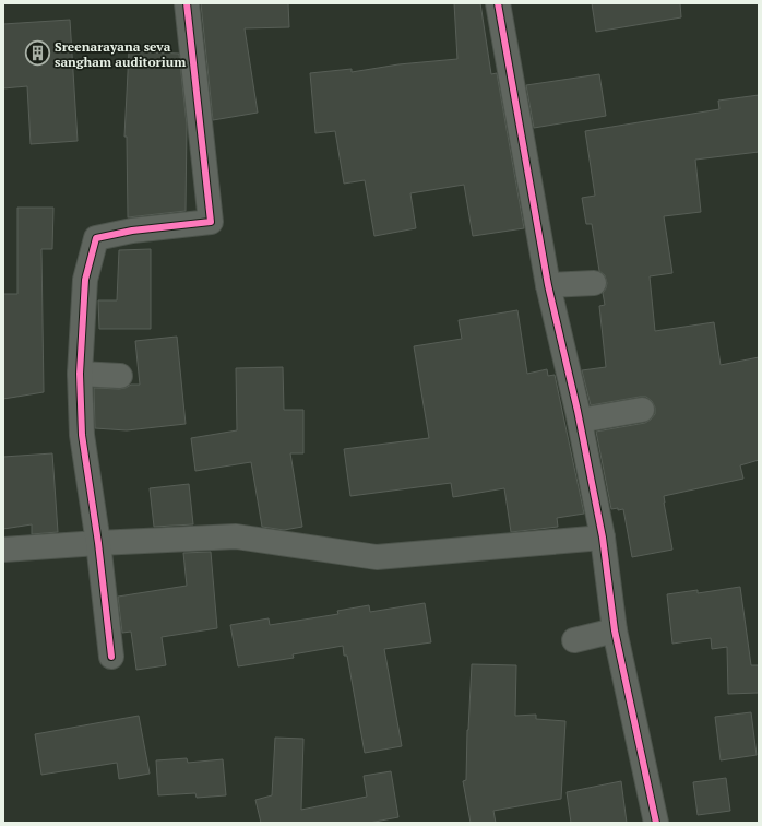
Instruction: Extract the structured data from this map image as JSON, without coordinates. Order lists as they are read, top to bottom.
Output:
{
  "places": {
    "building": ["Sreenarayana seva sangham auditorium"]
  }
}
